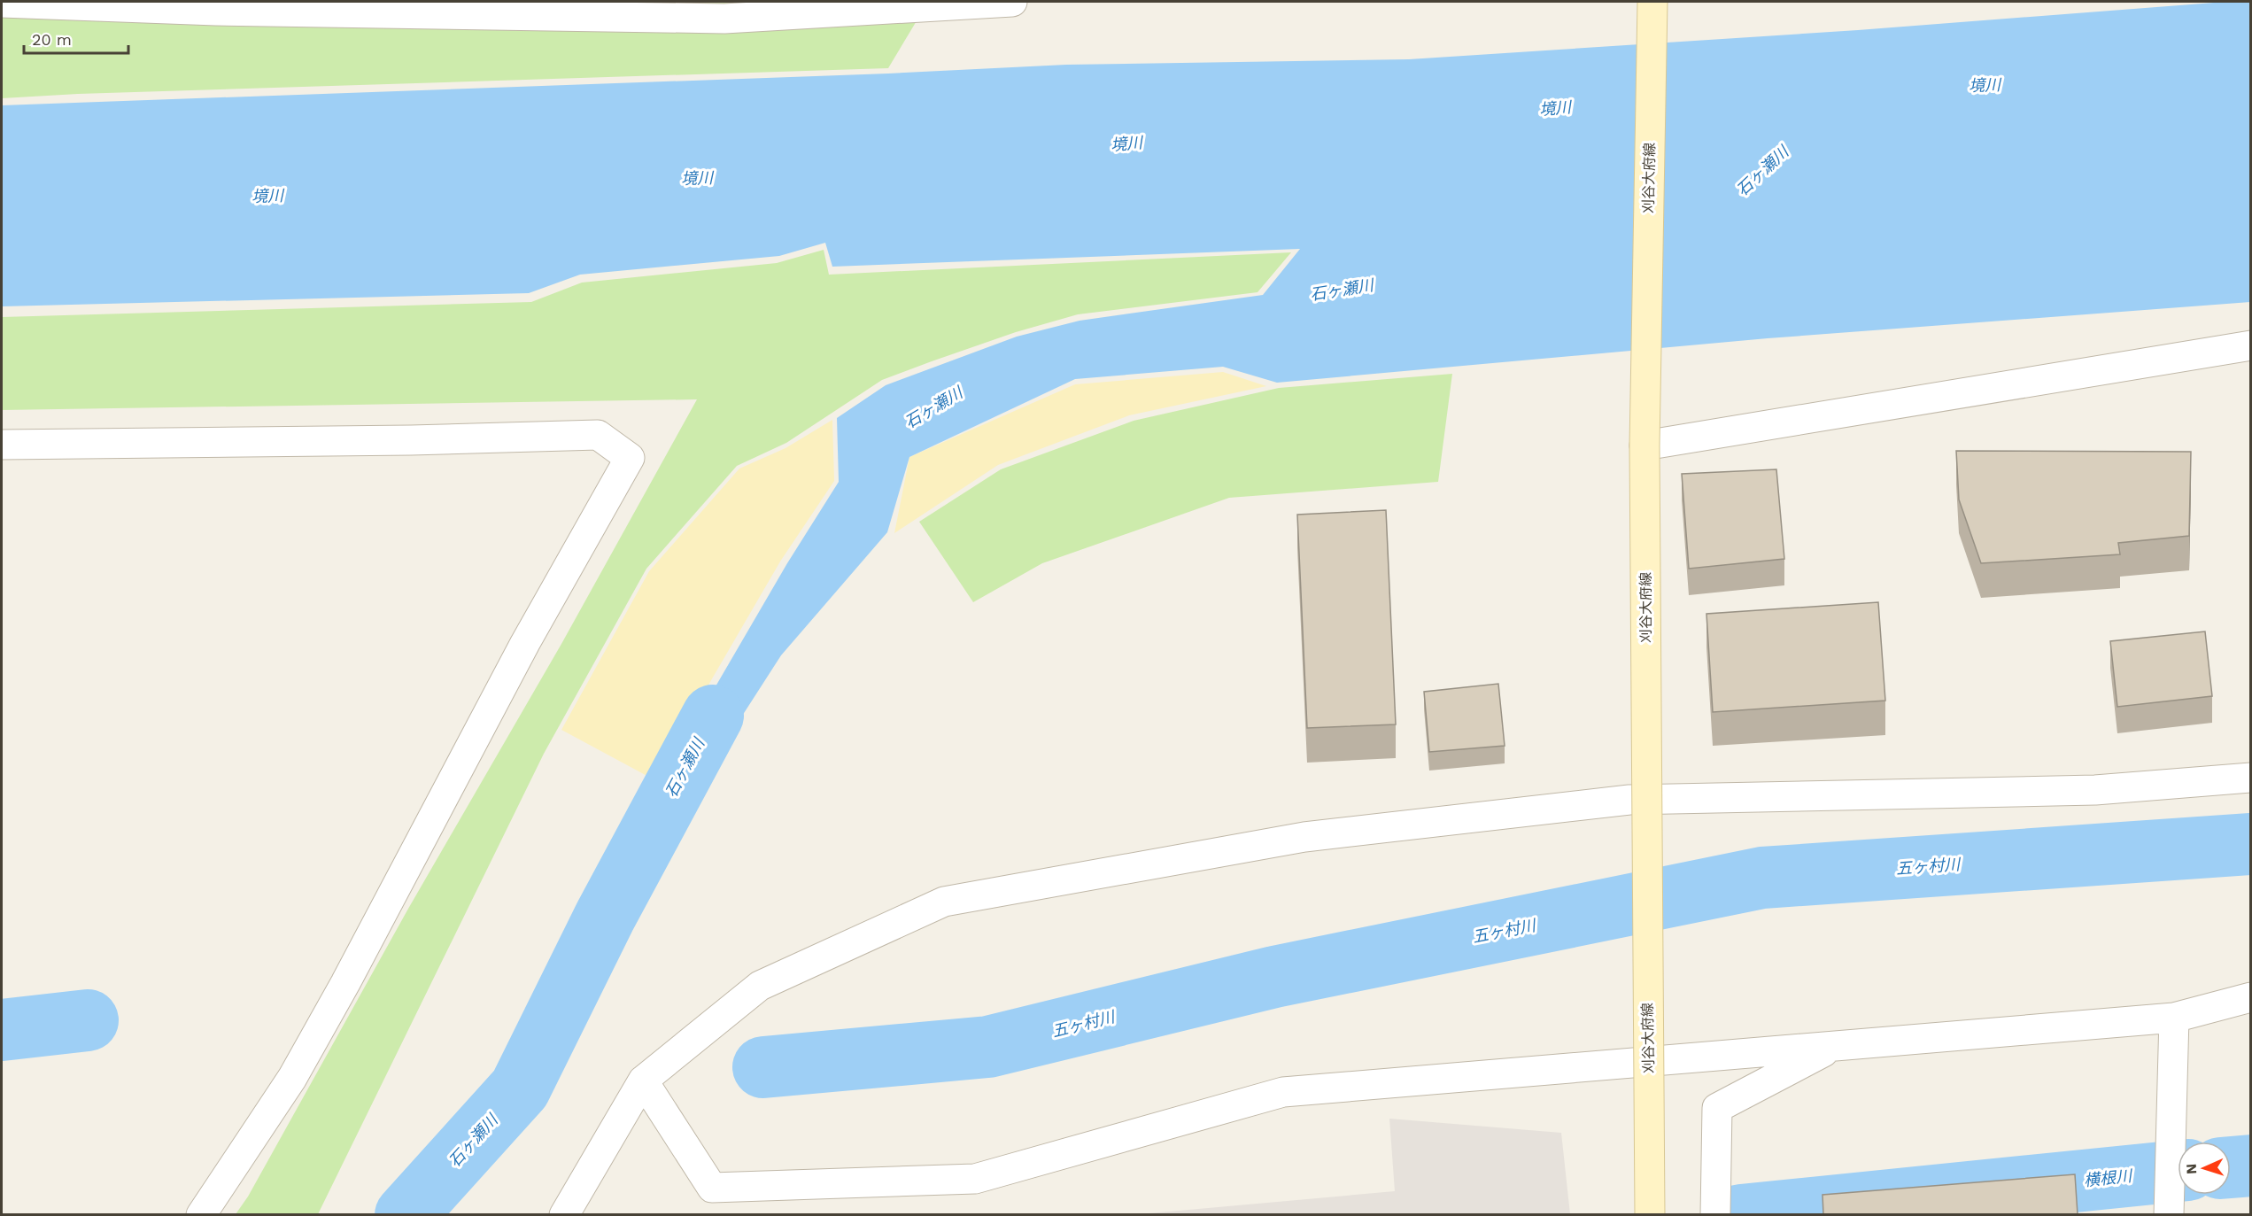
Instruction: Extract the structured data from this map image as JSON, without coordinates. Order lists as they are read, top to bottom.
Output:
{
  "streets": {
    "main road": ["刈谷大府線"]
  },
  "water": [
    "境川",
    "石ヶ瀬川",
    "五ヶ村川",
    "横根川"
  ],
  "scale_bar": "20 m",
  "north": "left"
}
